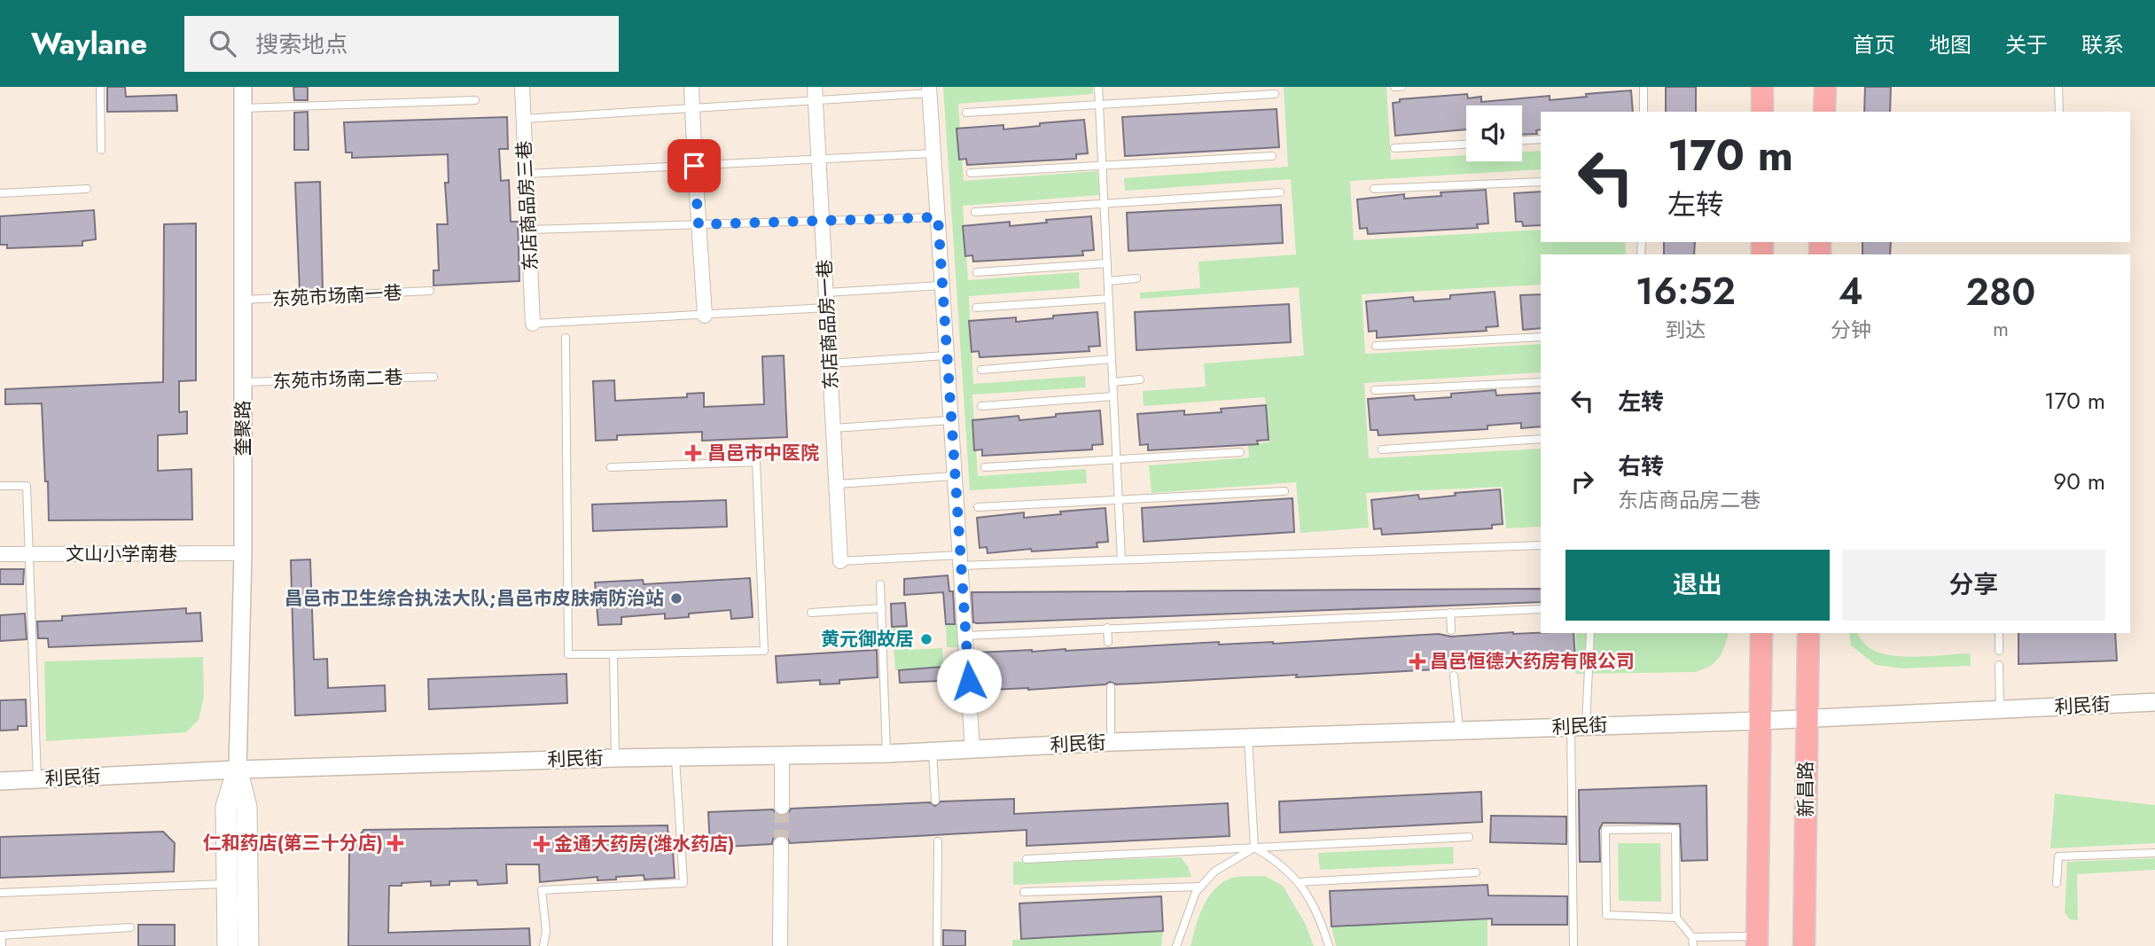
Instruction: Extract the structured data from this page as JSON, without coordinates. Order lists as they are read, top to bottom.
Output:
{
  "streets": {
    "main road": ["奎聚路", "新昌路"],
    "street": [
      "东店商品房三巷",
      "东店商品房一巷",
      "文山小学南巷",
      "利民街"
    ],
    "lane": ["东苑市场南一巷", "东苑市场南二巷"]
  },
  "crossings": [
    ["东苑市场南一巷", "奎聚路"],
    ["东苑市场南二巷", "奎聚路"],
    ["奎聚路", "文山小学南巷"],
    ["奎聚路", "利民街"],
    ["利民街", "新昌路"]
  ],
  "places": {
    "health": [
      "昌邑市中医院",
      "昌邑恒德大药房有限公司",
      "仁和药店(第三十分店)",
      "金通大药房(潍水药店)"
    ],
    "other": ["昌邑市卫生综合执法大队;昌邑市皮肤病防治站", "黄元御故居"]
  },
  "page": {
    "header": "Waylane",
    "search": "搜索地点",
    "nav": [
      "首页",
      "地图",
      "关于",
      "联系"
    ],
    "turn": ["170 m", "左转"],
    "eta": [
      "16:52",
      "到达",
      "4",
      "分钟",
      "280",
      "m"
    ],
    "list": [
      {
        "name": "左转",
        "value": "170 m"
      },
      {
        "name": "右转",
        "note": "东店商品房二巷",
        "value": "90 m"
      }
    ],
    "buttons": ["退出", "分享"]
  }
}
